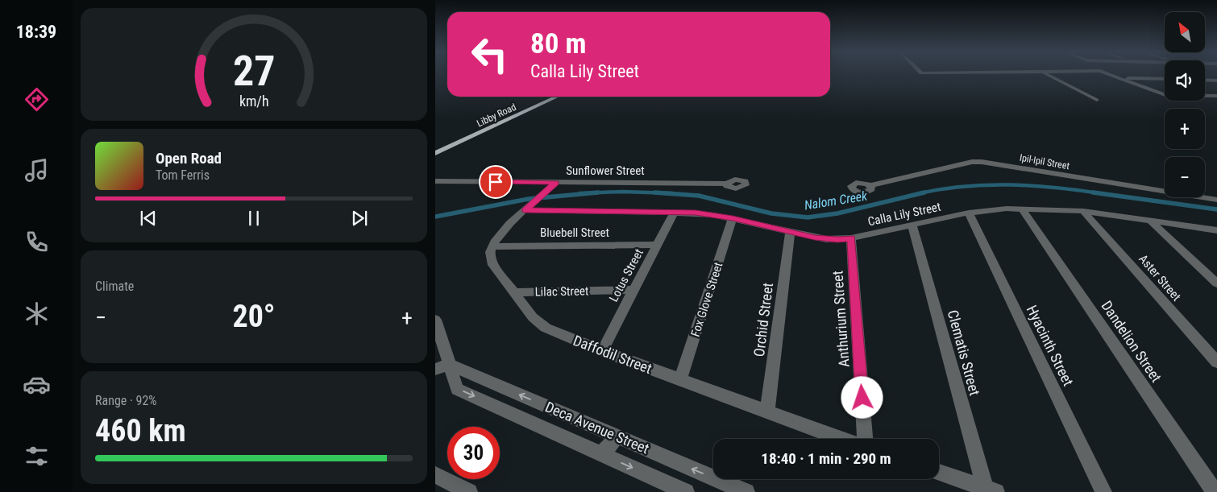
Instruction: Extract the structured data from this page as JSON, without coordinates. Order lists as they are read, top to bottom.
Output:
{
  "streets": {
    "main road": ["Libby Road"],
    "street": [
      "Ipil-Ipil Street",
      "Sunflower Street",
      "Calla Lily Street",
      "Bluebell Street",
      "Lotus Street",
      "Aster Street",
      "Lilac Street",
      "Fox Glove Street",
      "Anthurium Street",
      "Orchid Street",
      "Dandelion Street",
      "Hyacinth Street",
      "Clematis Street",
      "Daffodil Street",
      "Deca Avenue Street"
    ]
  },
  "crossings": [
    ["Calla Lily Street", "Lotus Street"],
    ["Calla Lily Street", "Aster Street"],
    ["Calla Lily Street", "Fox Glove Street"],
    ["Calla Lily Street", "Anthurium Street"],
    ["Calla Lily Street", "Orchid Street"],
    ["Calla Lily Street", "Dandelion Street"],
    ["Calla Lily Street", "Hyacinth Street"],
    ["Calla Lily Street", "Clematis Street"],
    ["Bluebell Street", "Lotus Street"],
    ["Bluebell Street", "Daffodil Street"],
    ["Lotus Street", "Lilac Street"],
    ["Lotus Street", "Daffodil Street"],
    ["Lilac Street", "Daffodil Street"],
    ["Fox Glove Street", "Daffodil Street"],
    ["Orchid Street", "Daffodil Street"]
  ],
  "water": ["Nalom Creek"],
  "north": "top left",
  "page": {
    "tabs": "18:39",
    "map_buttons": ["+", "−"],
    "turn": ["80 m", "Calla Lily Street"],
    "song": ["Open Road", "Tom Ferris"],
    "tile": [
      "Climate",
      ["Range · 92%", "460 km"]
    ],
    "heat": ["−", "20°", "+"],
    "limit": "30",
    "trip": "18:40 · 1 min · 290 m",
    "gauge": ["27", "km/h"]
  }
}
